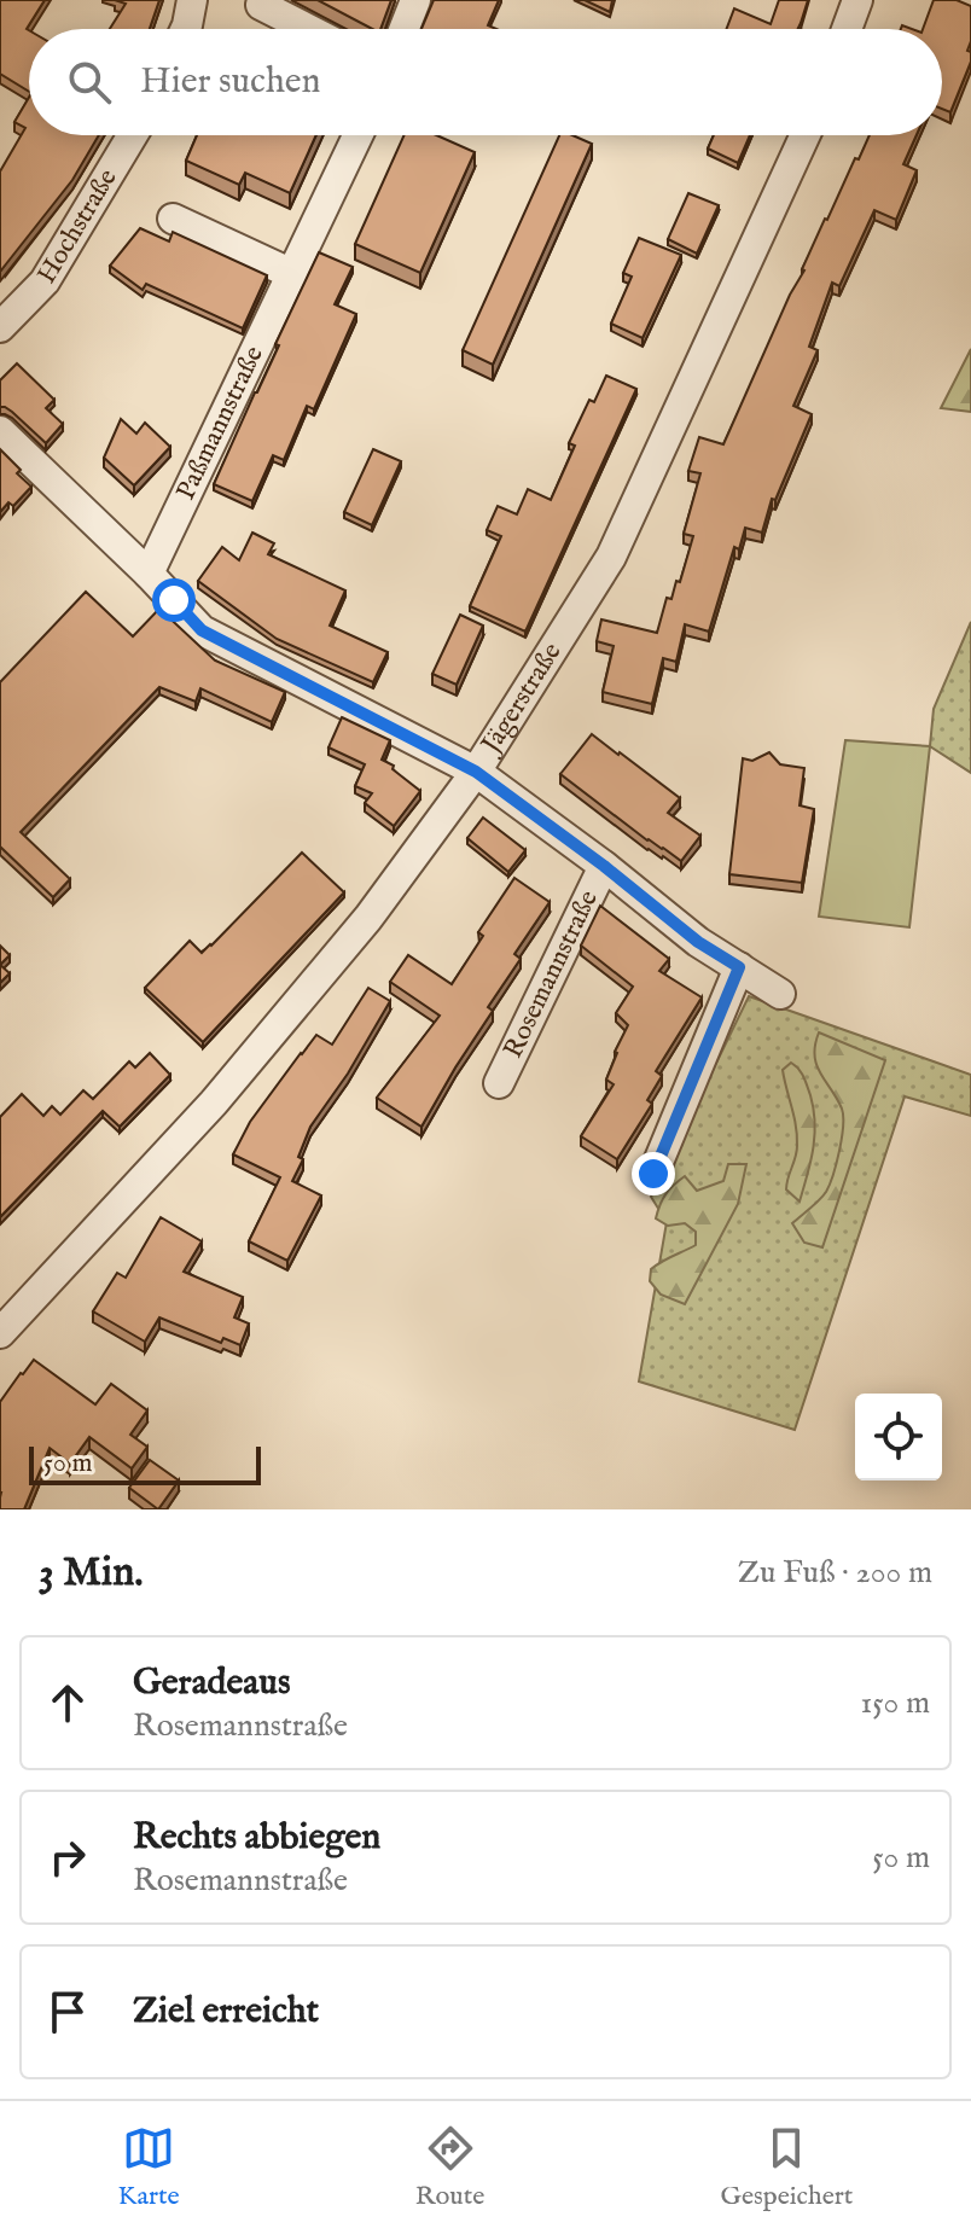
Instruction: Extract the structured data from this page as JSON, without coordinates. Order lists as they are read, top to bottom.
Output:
{
  "streets": {
    "street": [
      "Hochstraße",
      "Paßmannstraße",
      "Jägerstraße",
      "Rosemannstraße"
    ]
  },
  "crossings": [
    ["Paßmannstraße", "Rosemannstraße"],
    ["Jägerstraße", "Rosemannstraße"]
  ],
  "scale_bar": "50 m",
  "page": {
    "search": "Hier suchen",
    "scale": "50 m",
    "heading": ["3 Min.", "Zu Fuß · 200 m"],
    "list": [
      ["Geradeaus", "Rosemannstraße", "150 m"],
      ["Rechts abbiegen", "Rosemannstraße", "50 m"],
      "Ziel erreicht"
    ],
    "nav": ["Karte", "Route", "Gespeichert"]
  }
}
